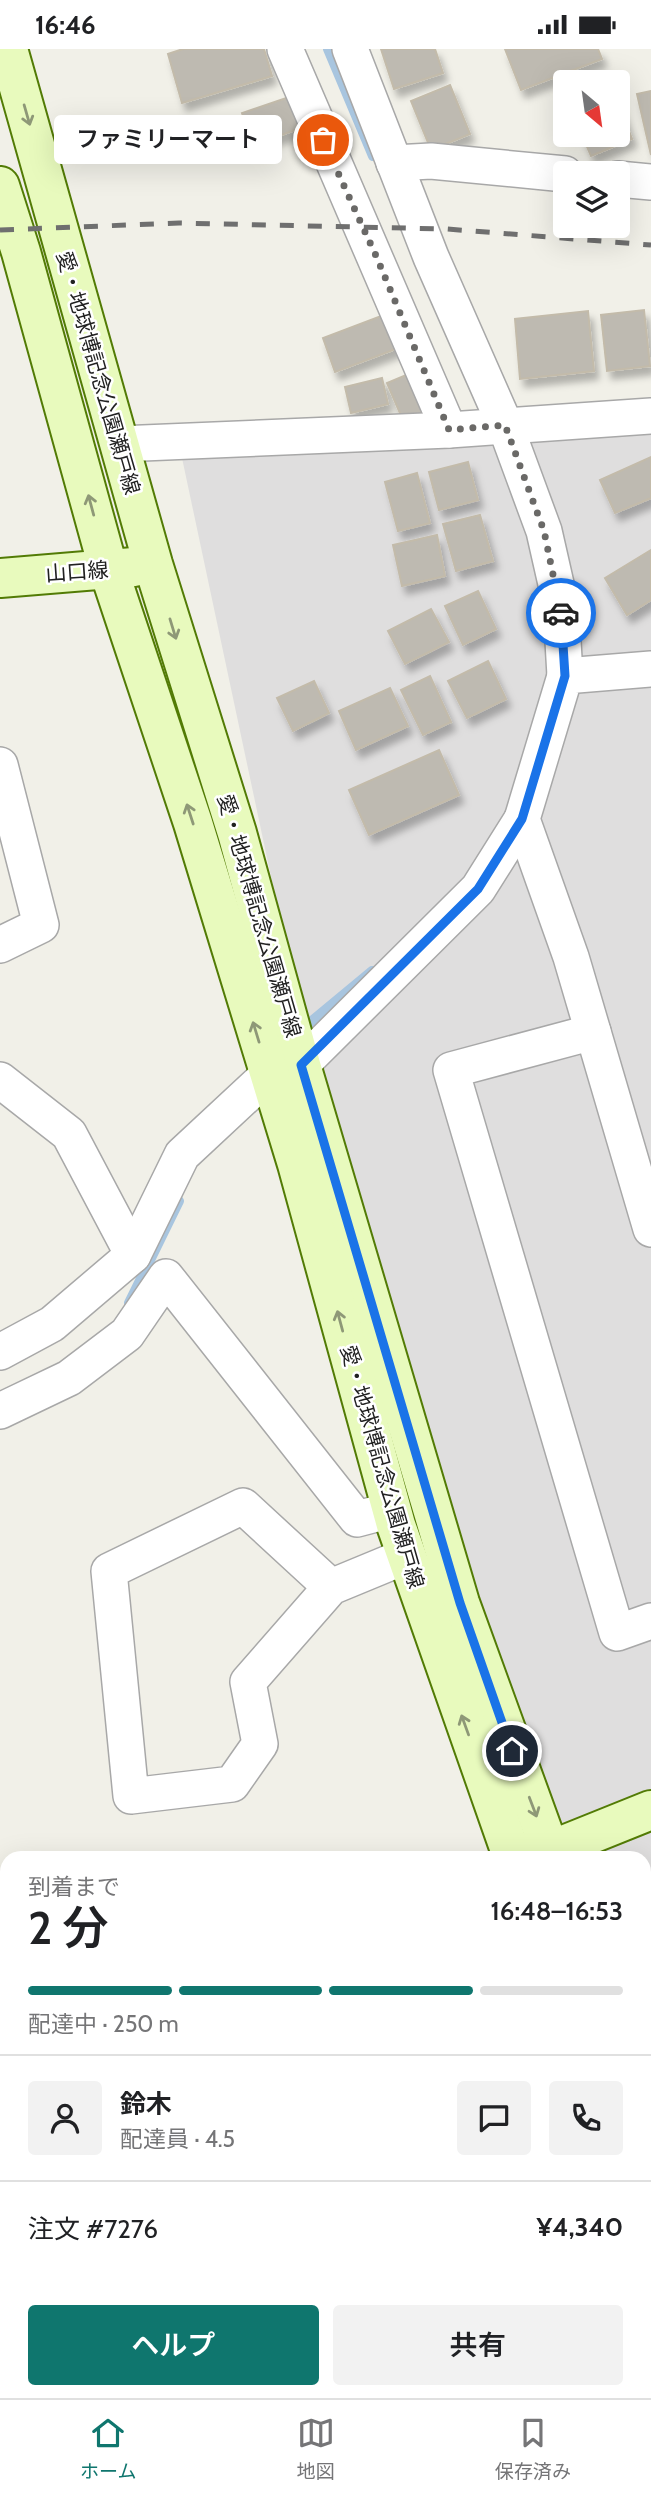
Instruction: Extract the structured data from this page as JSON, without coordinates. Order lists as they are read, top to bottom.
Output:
{
  "streets": {
    "main road": ["愛・地球博記念公園瀬戸線", "山口線"]
  },
  "crossings": [
    ["愛・地球博記念公園瀬戸線", "山口線"]
  ],
  "places": ["ファミリーマート"],
  "north": "bottom right",
  "page": {
    "status": "16:46",
    "bubble": "ファミリーマート",
    "heading": ["2 分", "到着まで", "16:48–16:53"],
    "panel": [
      "鈴木",
      "配達員 · 4.5",
      "注文 #7276",
      "¥4,340"
    ],
    "bar": "配達中 · 250 m",
    "buttons": ["ヘルプ", "共有"],
    "tabs": ["ホーム", "地図", "保存済み"]
  }
}
